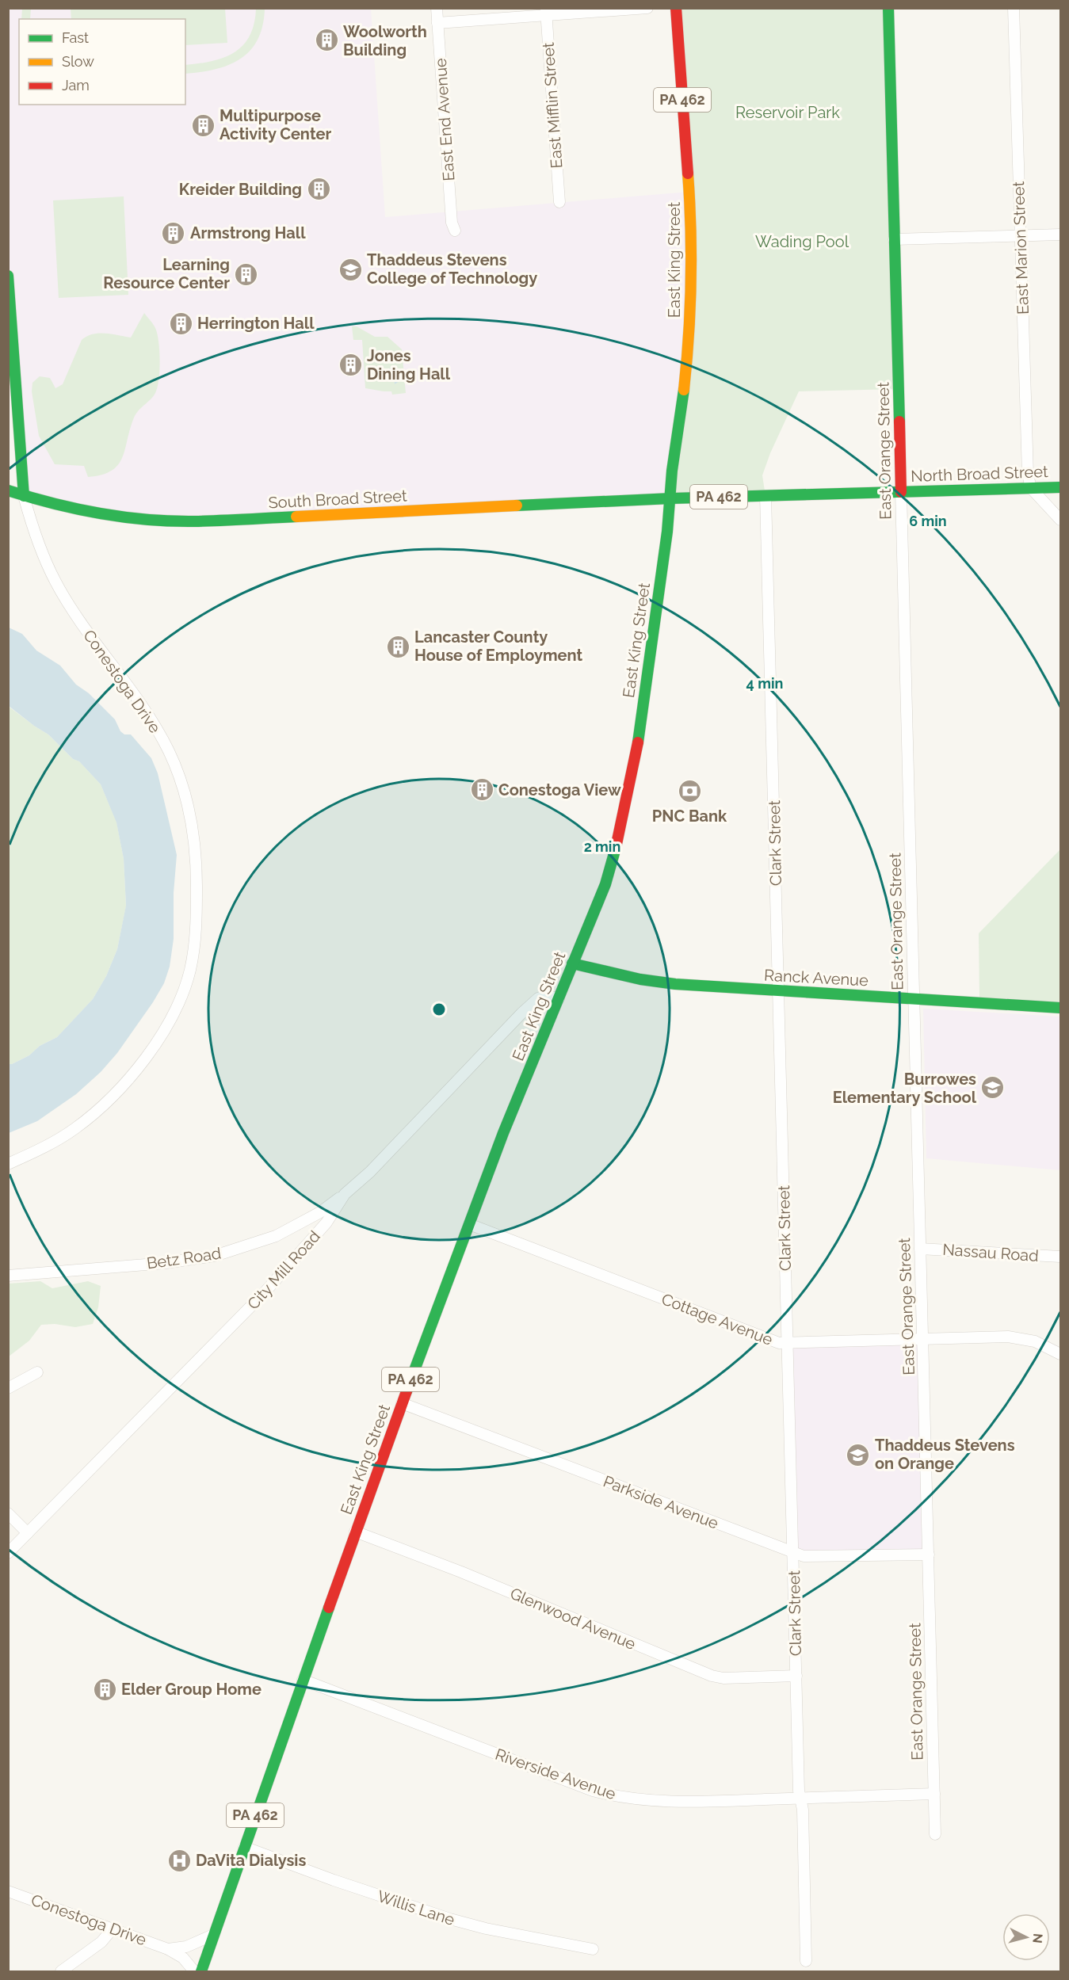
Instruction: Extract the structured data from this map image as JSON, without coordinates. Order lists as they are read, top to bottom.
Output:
{
  "streets": {
    "main road": [
      "PA 462",
      "East King Street",
      "East Orange Street",
      "North Broad Street",
      "South Broad Street",
      "Ranck Avenue"
    ],
    "street": [
      "East Mifflin Street",
      "East End Avenue",
      "East Marion Street",
      "Conestoga Drive",
      "Clark Street",
      "Nassau Road",
      "Betz Road",
      "City Mill Road",
      "Cottage Avenue",
      "Parkside Avenue",
      "Glenwood Avenue",
      "Riverside Avenue",
      "Willis Lane"
    ]
  },
  "crossings": [
    ["East Marion Street", "North Broad Street"],
    ["East King Street", "North Broad Street"],
    ["East King Street", "South Broad Street"],
    ["East King Street", "Ranck Avenue"],
    ["East King Street", "City Mill Road"],
    ["East King Street", "Cottage Avenue"],
    ["East King Street", "Parkside Avenue"],
    ["East King Street", "Glenwood Avenue"],
    ["East King Street", "Riverside Avenue"],
    ["East King Street", "Willis Lane"],
    ["East Orange Street", "North Broad Street"],
    ["East Orange Street", "Ranck Avenue"],
    ["East Orange Street", "Nassau Road"],
    ["East Orange Street", "Cottage Avenue"],
    ["East Orange Street", "Parkside Avenue"],
    ["East Orange Street", "Riverside Avenue"],
    ["North Broad Street", "South Broad Street"],
    ["North Broad Street", "Clark Street"],
    ["South Broad Street", "Conestoga Drive"],
    ["Clark Street", "Ranck Avenue"],
    ["Clark Street", "Cottage Avenue"],
    ["Clark Street", "Parkside Avenue"],
    ["Clark Street", "Glenwood Avenue"],
    ["Clark Street", "Riverside Avenue"],
    ["Betz Road", "City Mill Road"]
  ],
  "parks": ["Reservoir Park", "Wading Pool"],
  "places": {
    "building": [
      "Woolworth Building",
      "Multipurpose Activity Center",
      "Kreider Building",
      "Armstrong Hall",
      "Learning Resource Center",
      "Herrington Hall",
      "Jones Dining Hall",
      "Lancaster County House of Employment",
      "Conestoga View",
      "Elder Group Home"
    ],
    "school or university": ["Thaddeus Stevens College of Technology", "Burrowes Elementary School", "Thaddeus Stevens on Orange"],
    "bank": ["PNC Bank"],
    "hospital": ["DaVita Dialysis"]
  },
  "legend": ["Fast", "Slow", "Jam"],
  "north": "right",
  "rings": ["6 min", "4 min", "2 min"]
}
